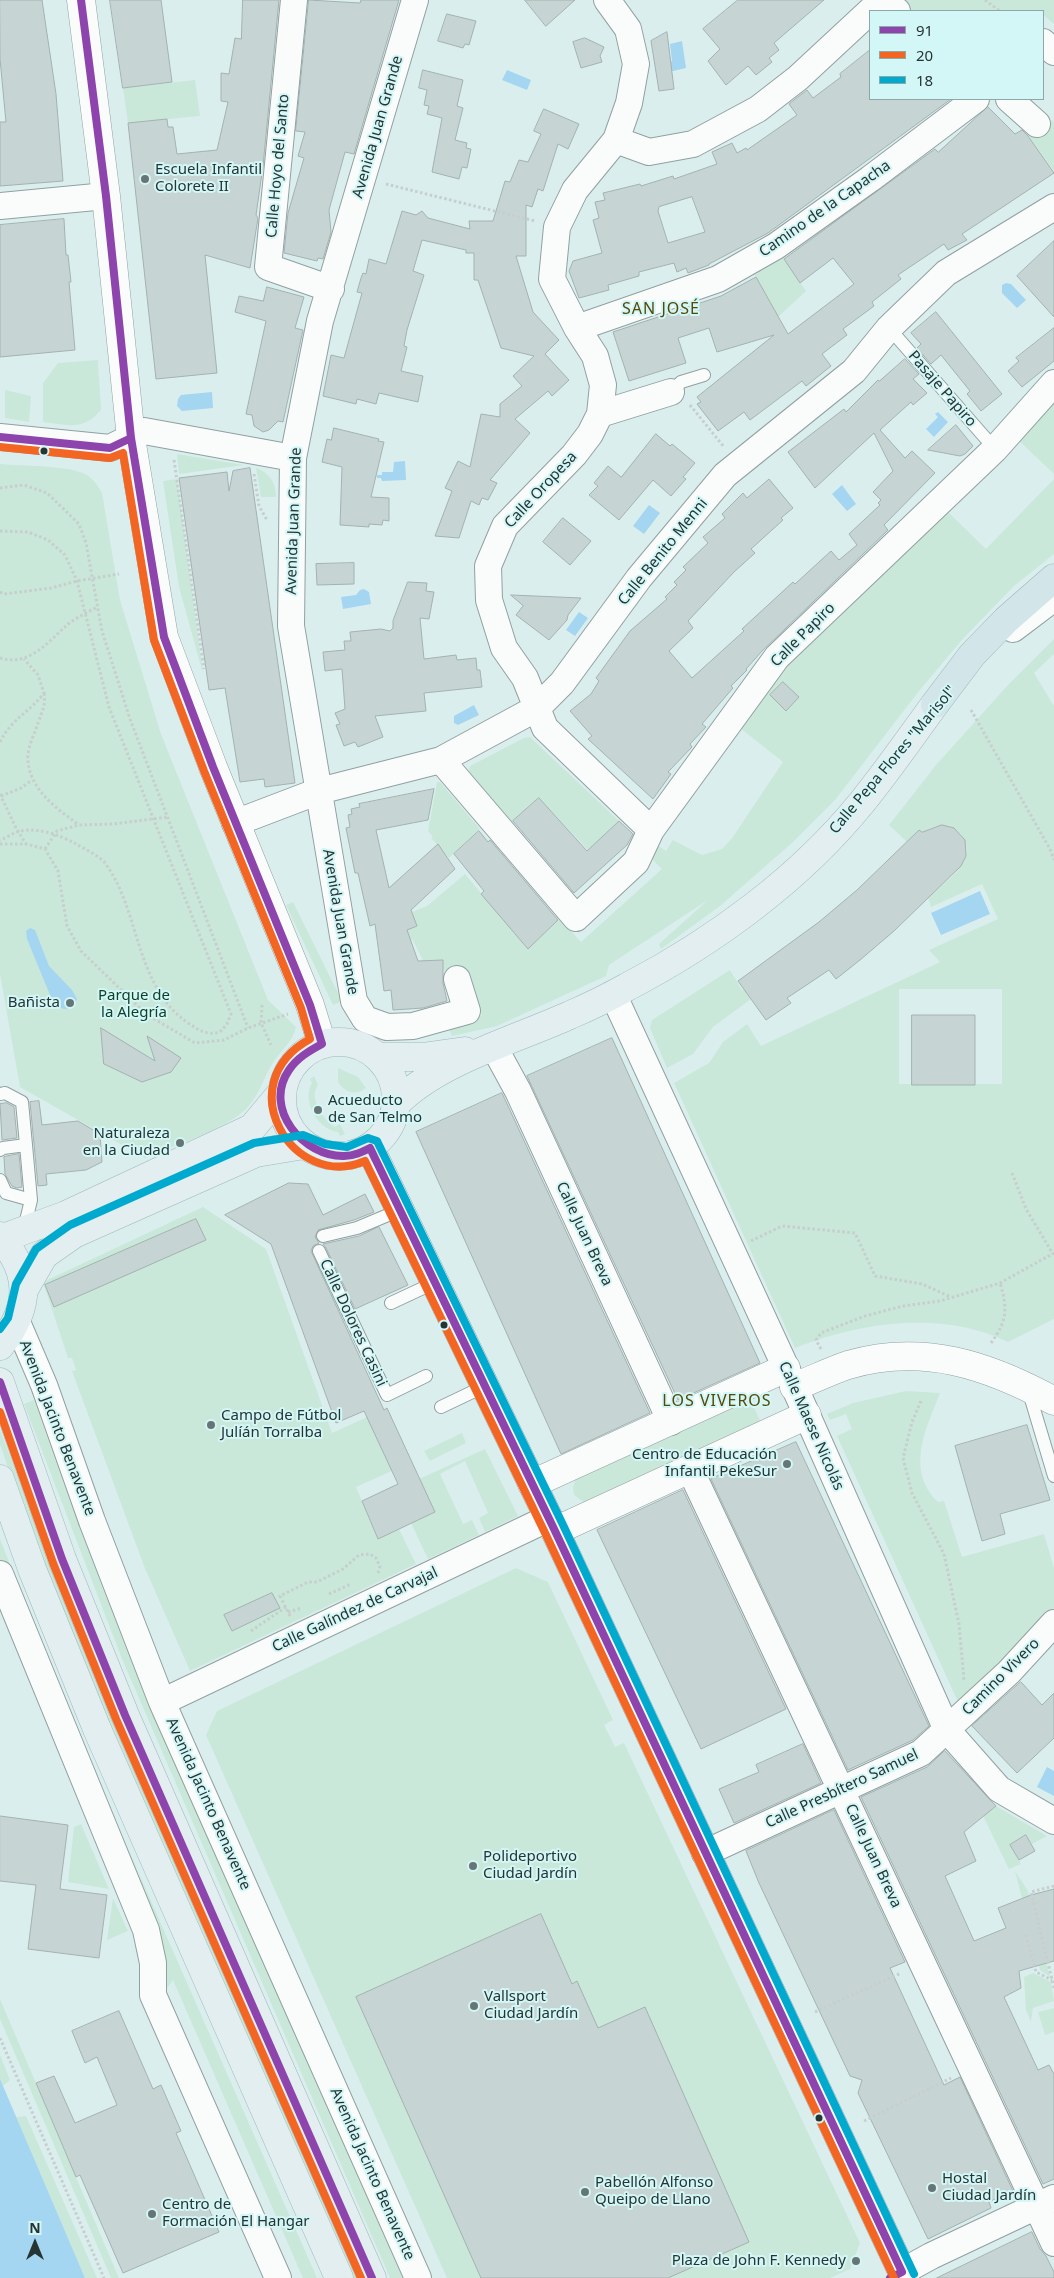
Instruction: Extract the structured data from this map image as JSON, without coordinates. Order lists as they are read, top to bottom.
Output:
{
  "streets": {
    "main road": ["Calle Pepa Flores \"Marisol\"", "Avenida Jacinto Benavente", "Calle Galíndez de Carvajal"],
    "street": [
      "Avenida Juan Grande",
      "Calle Hoyo del Santo",
      "Camino de la Capacha",
      "Calle Oropesa",
      "Calle Benito Menni",
      "Calle Papiro",
      "Calle Juan Breva",
      "Calle Maese Nicolás",
      "Camino Vivero",
      "Calle Presbítero Samuel"
    ],
    "lane": ["Pasaje Papiro", "Calle Dolores Casini"]
  },
  "crossings": [
    ["Avenida Juan Grande", "Calle Hoyo del Santo"],
    ["Avenida Juan Grande", "Calle Benito Menni"],
    ["Camino de la Capacha", "Calle Oropesa"],
    ["Pasaje Papiro", "Calle Benito Menni"],
    ["Pasaje Papiro", "Calle Papiro"],
    ["Calle Oropesa", "Calle Benito Menni"],
    ["Calle Benito Menni", "Calle Papiro"],
    ["Calle Pepa Flores \"Marisol\"", "Calle Juan Breva"],
    ["Calle Pepa Flores \"Marisol\"", "Calle Maese Nicolás"],
    ["Calle Juan Breva", "Calle Galíndez de Carvajal"],
    ["Calle Juan Breva", "Calle Presbítero Samuel"],
    ["Calle Maese Nicolás", "Calle Galíndez de Carvajal"],
    ["Calle Maese Nicolás", "Camino Vivero"],
    ["Calle Maese Nicolás", "Calle Presbítero Samuel"],
    ["Avenida Jacinto Benavente", "Calle Galíndez de Carvajal"],
    ["Camino Vivero", "Calle Presbítero Samuel"]
  ],
  "districts": ["SAN JOSÉ", "LOS VIVEROS"],
  "parks": ["Parque de la Alegría"],
  "places": [
    "Escuela Infantil Colorete II",
    "Bañista",
    "Acueducto de San Telmo",
    "Naturaleza en la Ciudad",
    "Campo de Fútbol Julíán Torralba",
    "Centro de Educación Infantil PekeSur",
    "Polideportivo Ciudad Jardín",
    "Vallsport Ciudad Jardín",
    "Hostal Ciudad Jardín",
    "Pabellón Alfonso Queipo de Llano",
    "Centro de Formación El Hangar",
    "Plaza de John F. Kennedy"
  ],
  "lines": ["transit line 91", "transit line 20", "transit line 18"],
  "legend": ["91", "20", "18"],
  "north": "top"
}
